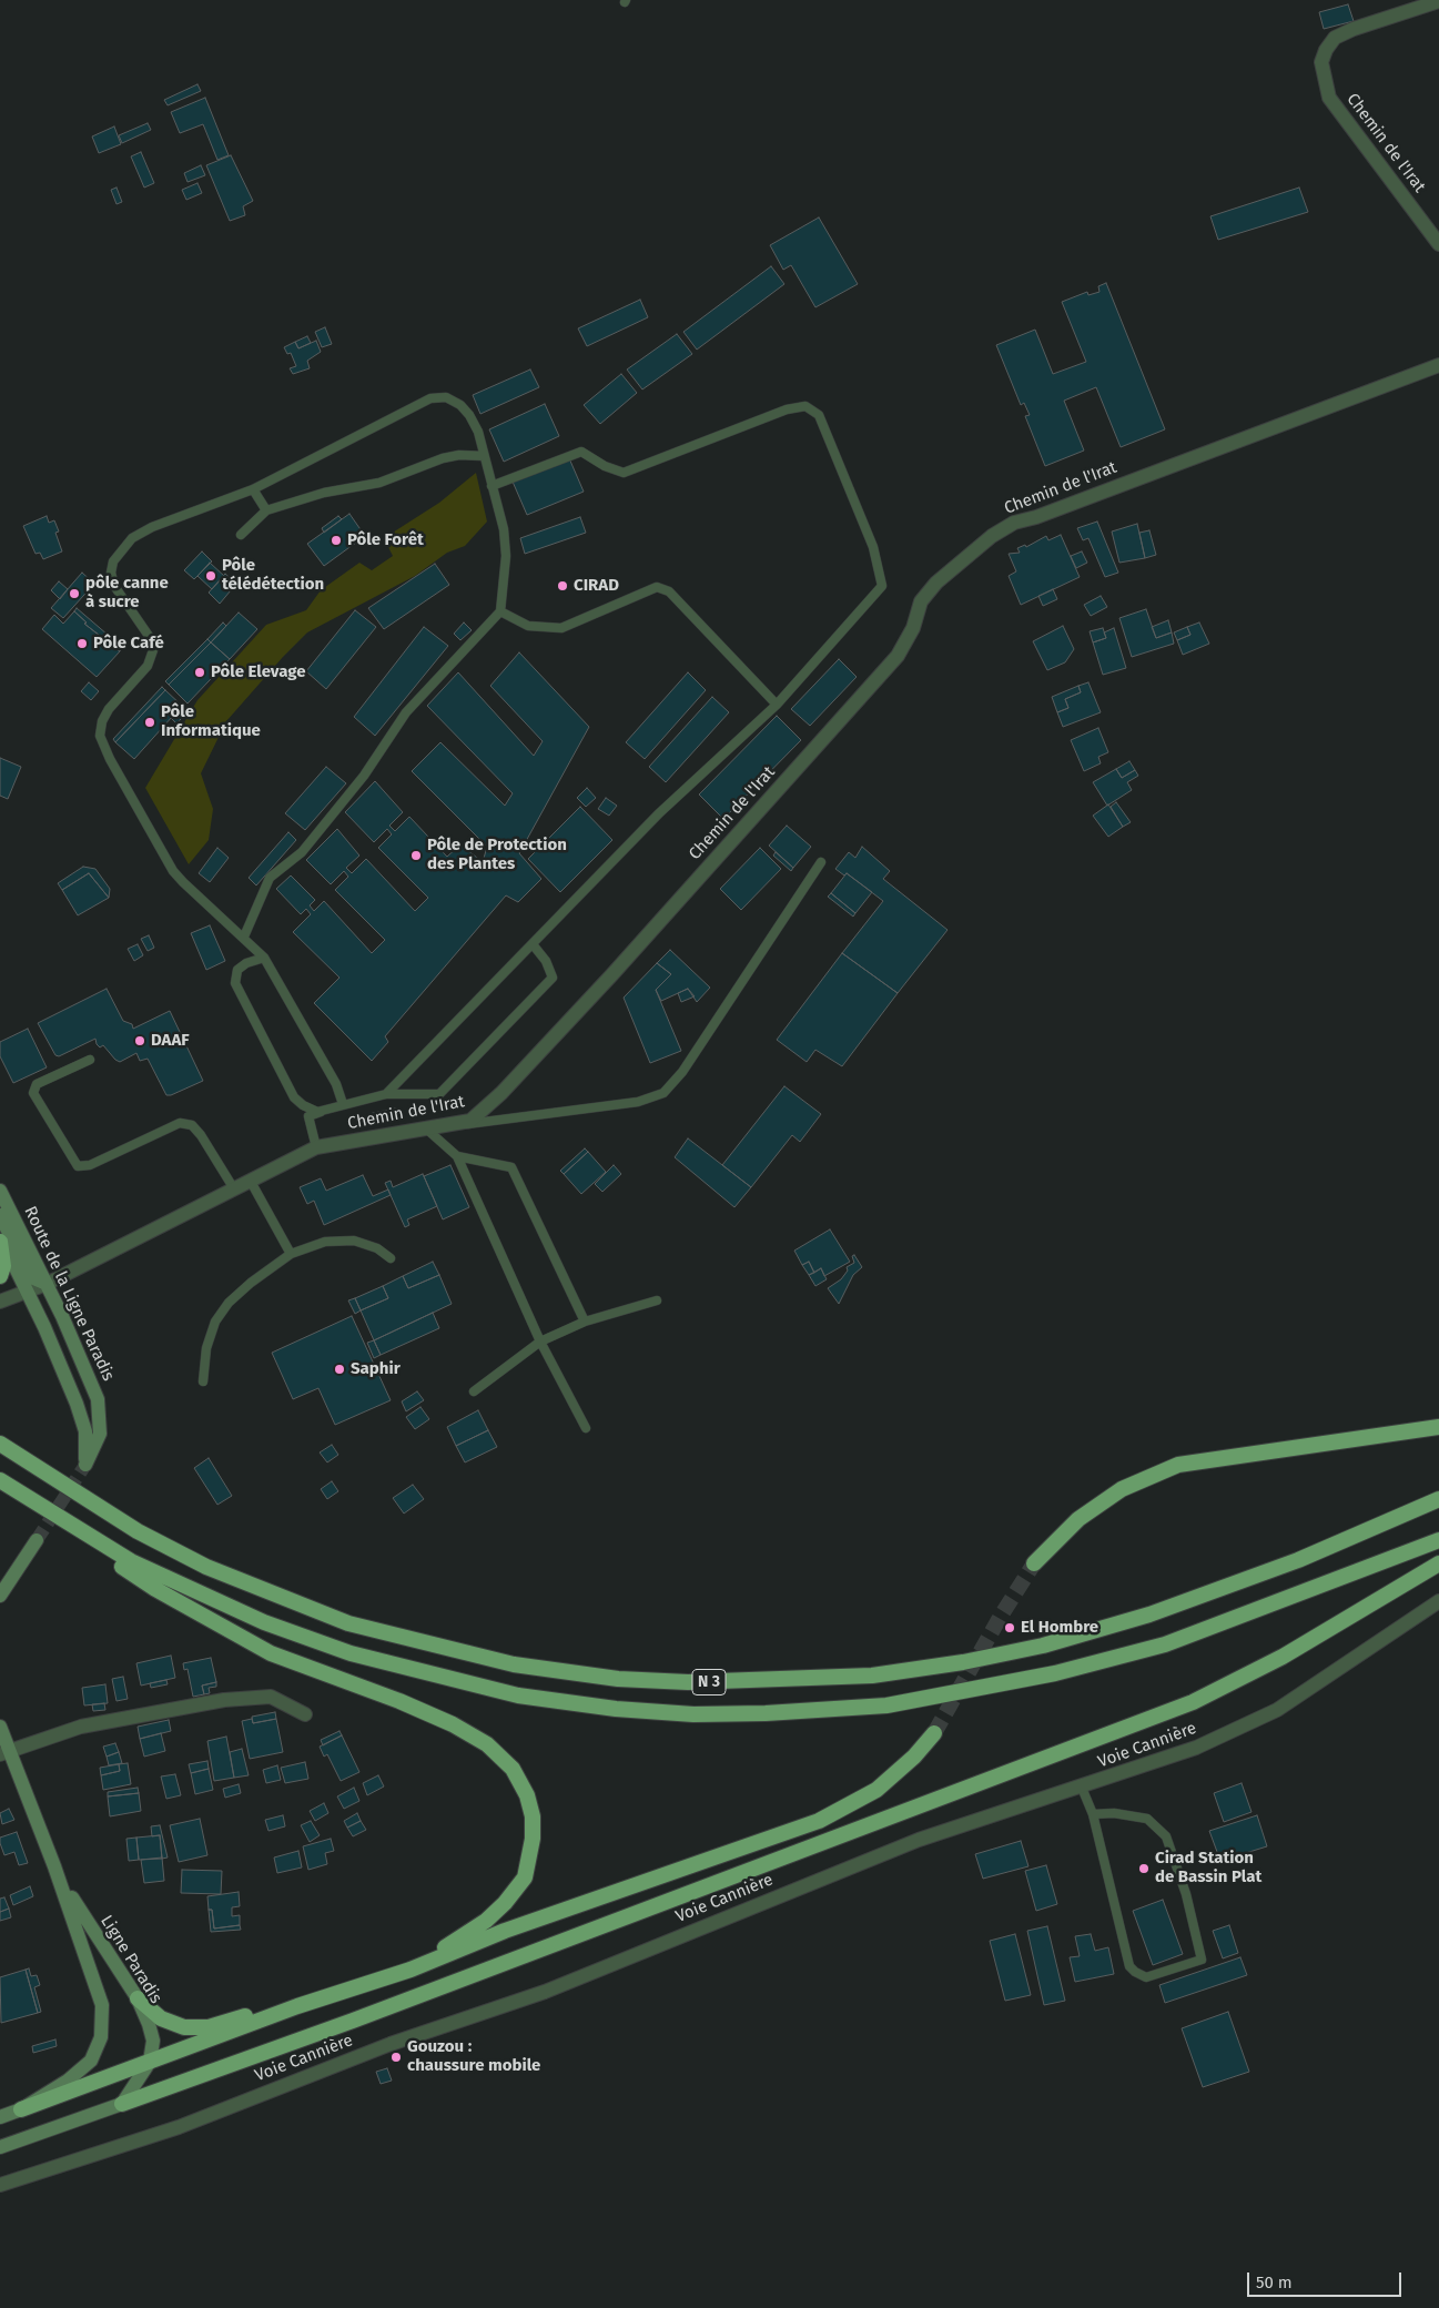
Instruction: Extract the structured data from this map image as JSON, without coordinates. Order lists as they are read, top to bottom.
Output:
{
  "streets": {
    "highway": ["N 3"],
    "main road": ["Route de la Ligne Paradis", "Ligne Paradis"],
    "street": ["Chemin de l'Irat", "Voie Cannière"]
  },
  "crossings": [
    ["Chemin de l'Irat", "Route de la Ligne Paradis"]
  ],
  "places": [
    "Pôle Forêt",
    "Pôle télédétection",
    "CIRAD",
    "pôle canne à sucre",
    "Pôle Café",
    "Pôle Elevage",
    "Pôle Informatique",
    "Pôle de Protection des Plantes",
    "DAAF",
    "Saphir",
    "El Hombre",
    "Cirad Station de Bassin Plat",
    "Gouzou : chaussure mobile"
  ],
  "scale_bar": "50 m"
}
